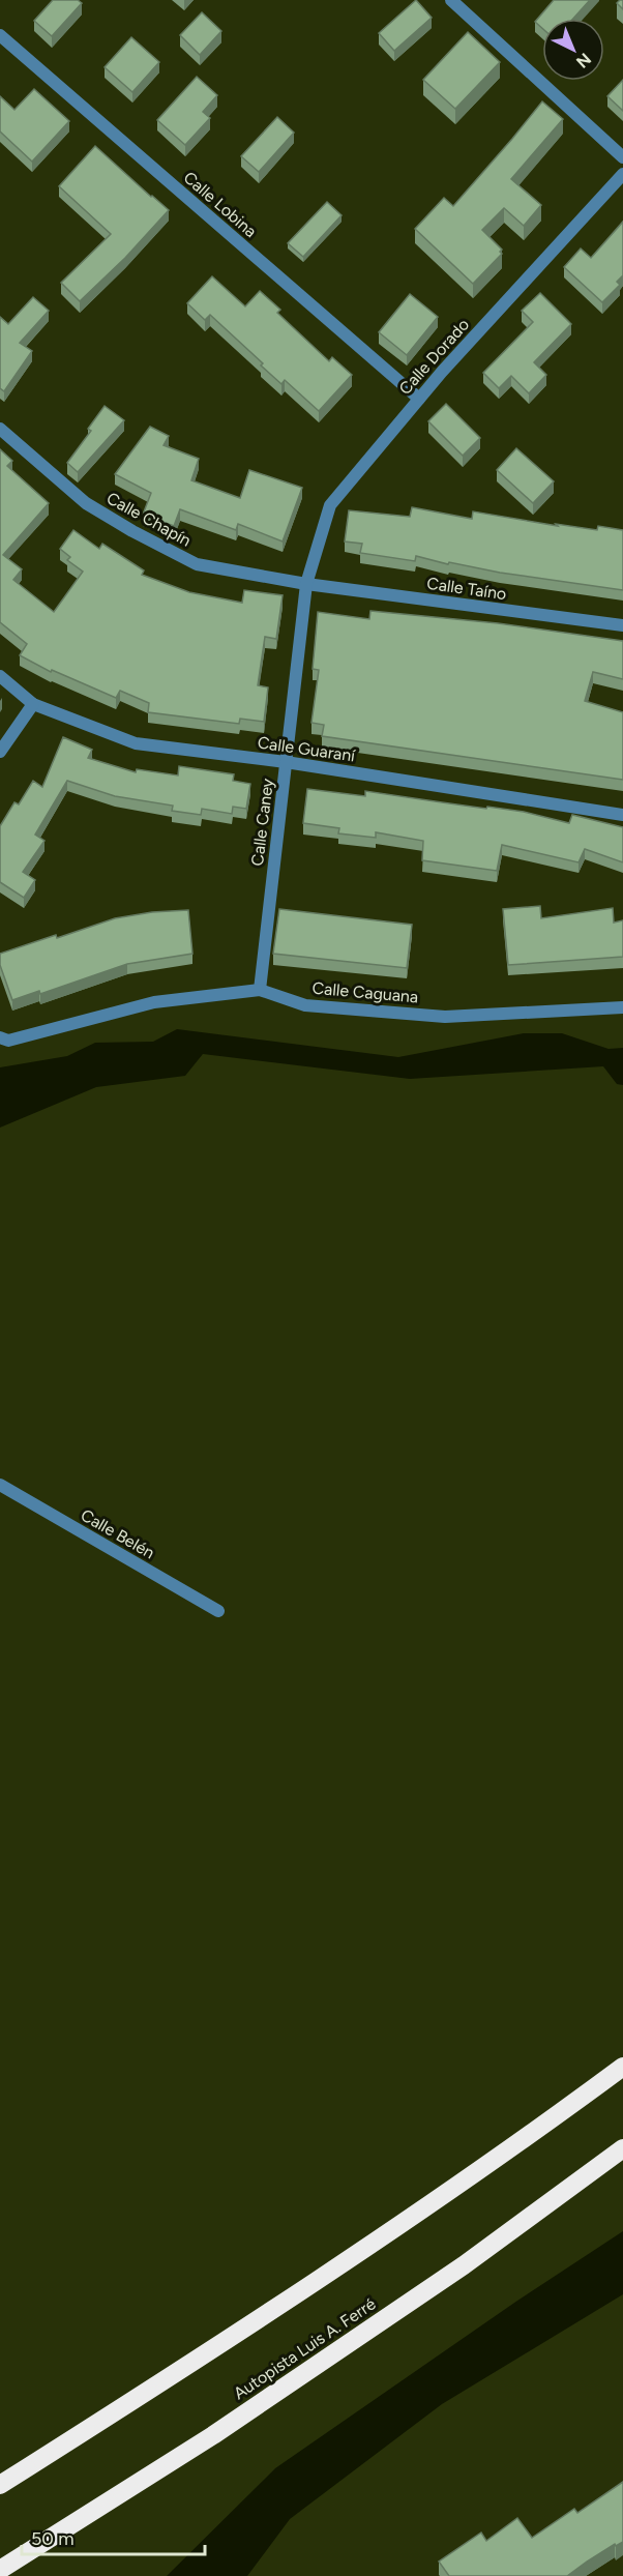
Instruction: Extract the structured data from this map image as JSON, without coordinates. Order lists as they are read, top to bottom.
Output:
{
  "streets": {
    "highway": ["Autopista Luis A. Ferré"],
    "street": [
      "Calle Lobina",
      "Calle Dorado",
      "Calle Chapín",
      "Calle Taíno",
      "Calle Guaraní",
      "Calle Caney",
      "Calle Caguana",
      "Calle Belén"
    ]
  },
  "crossings": [
    ["Calle Lobina", "Calle Dorado"],
    ["Calle Dorado", "Calle Chapín"],
    ["Calle Dorado", "Calle Taíno"],
    ["Calle Dorado", "Calle Caney"],
    ["Calle Chapín", "Calle Taíno"],
    ["Calle Chapín", "Calle Caney"],
    ["Calle Taíno", "Calle Caney"],
    ["Calle Guaraní", "Calle Caney"],
    ["Calle Caney", "Calle Caguana"]
  ],
  "scale_bar": "50 m",
  "north": "bottom right"
}
